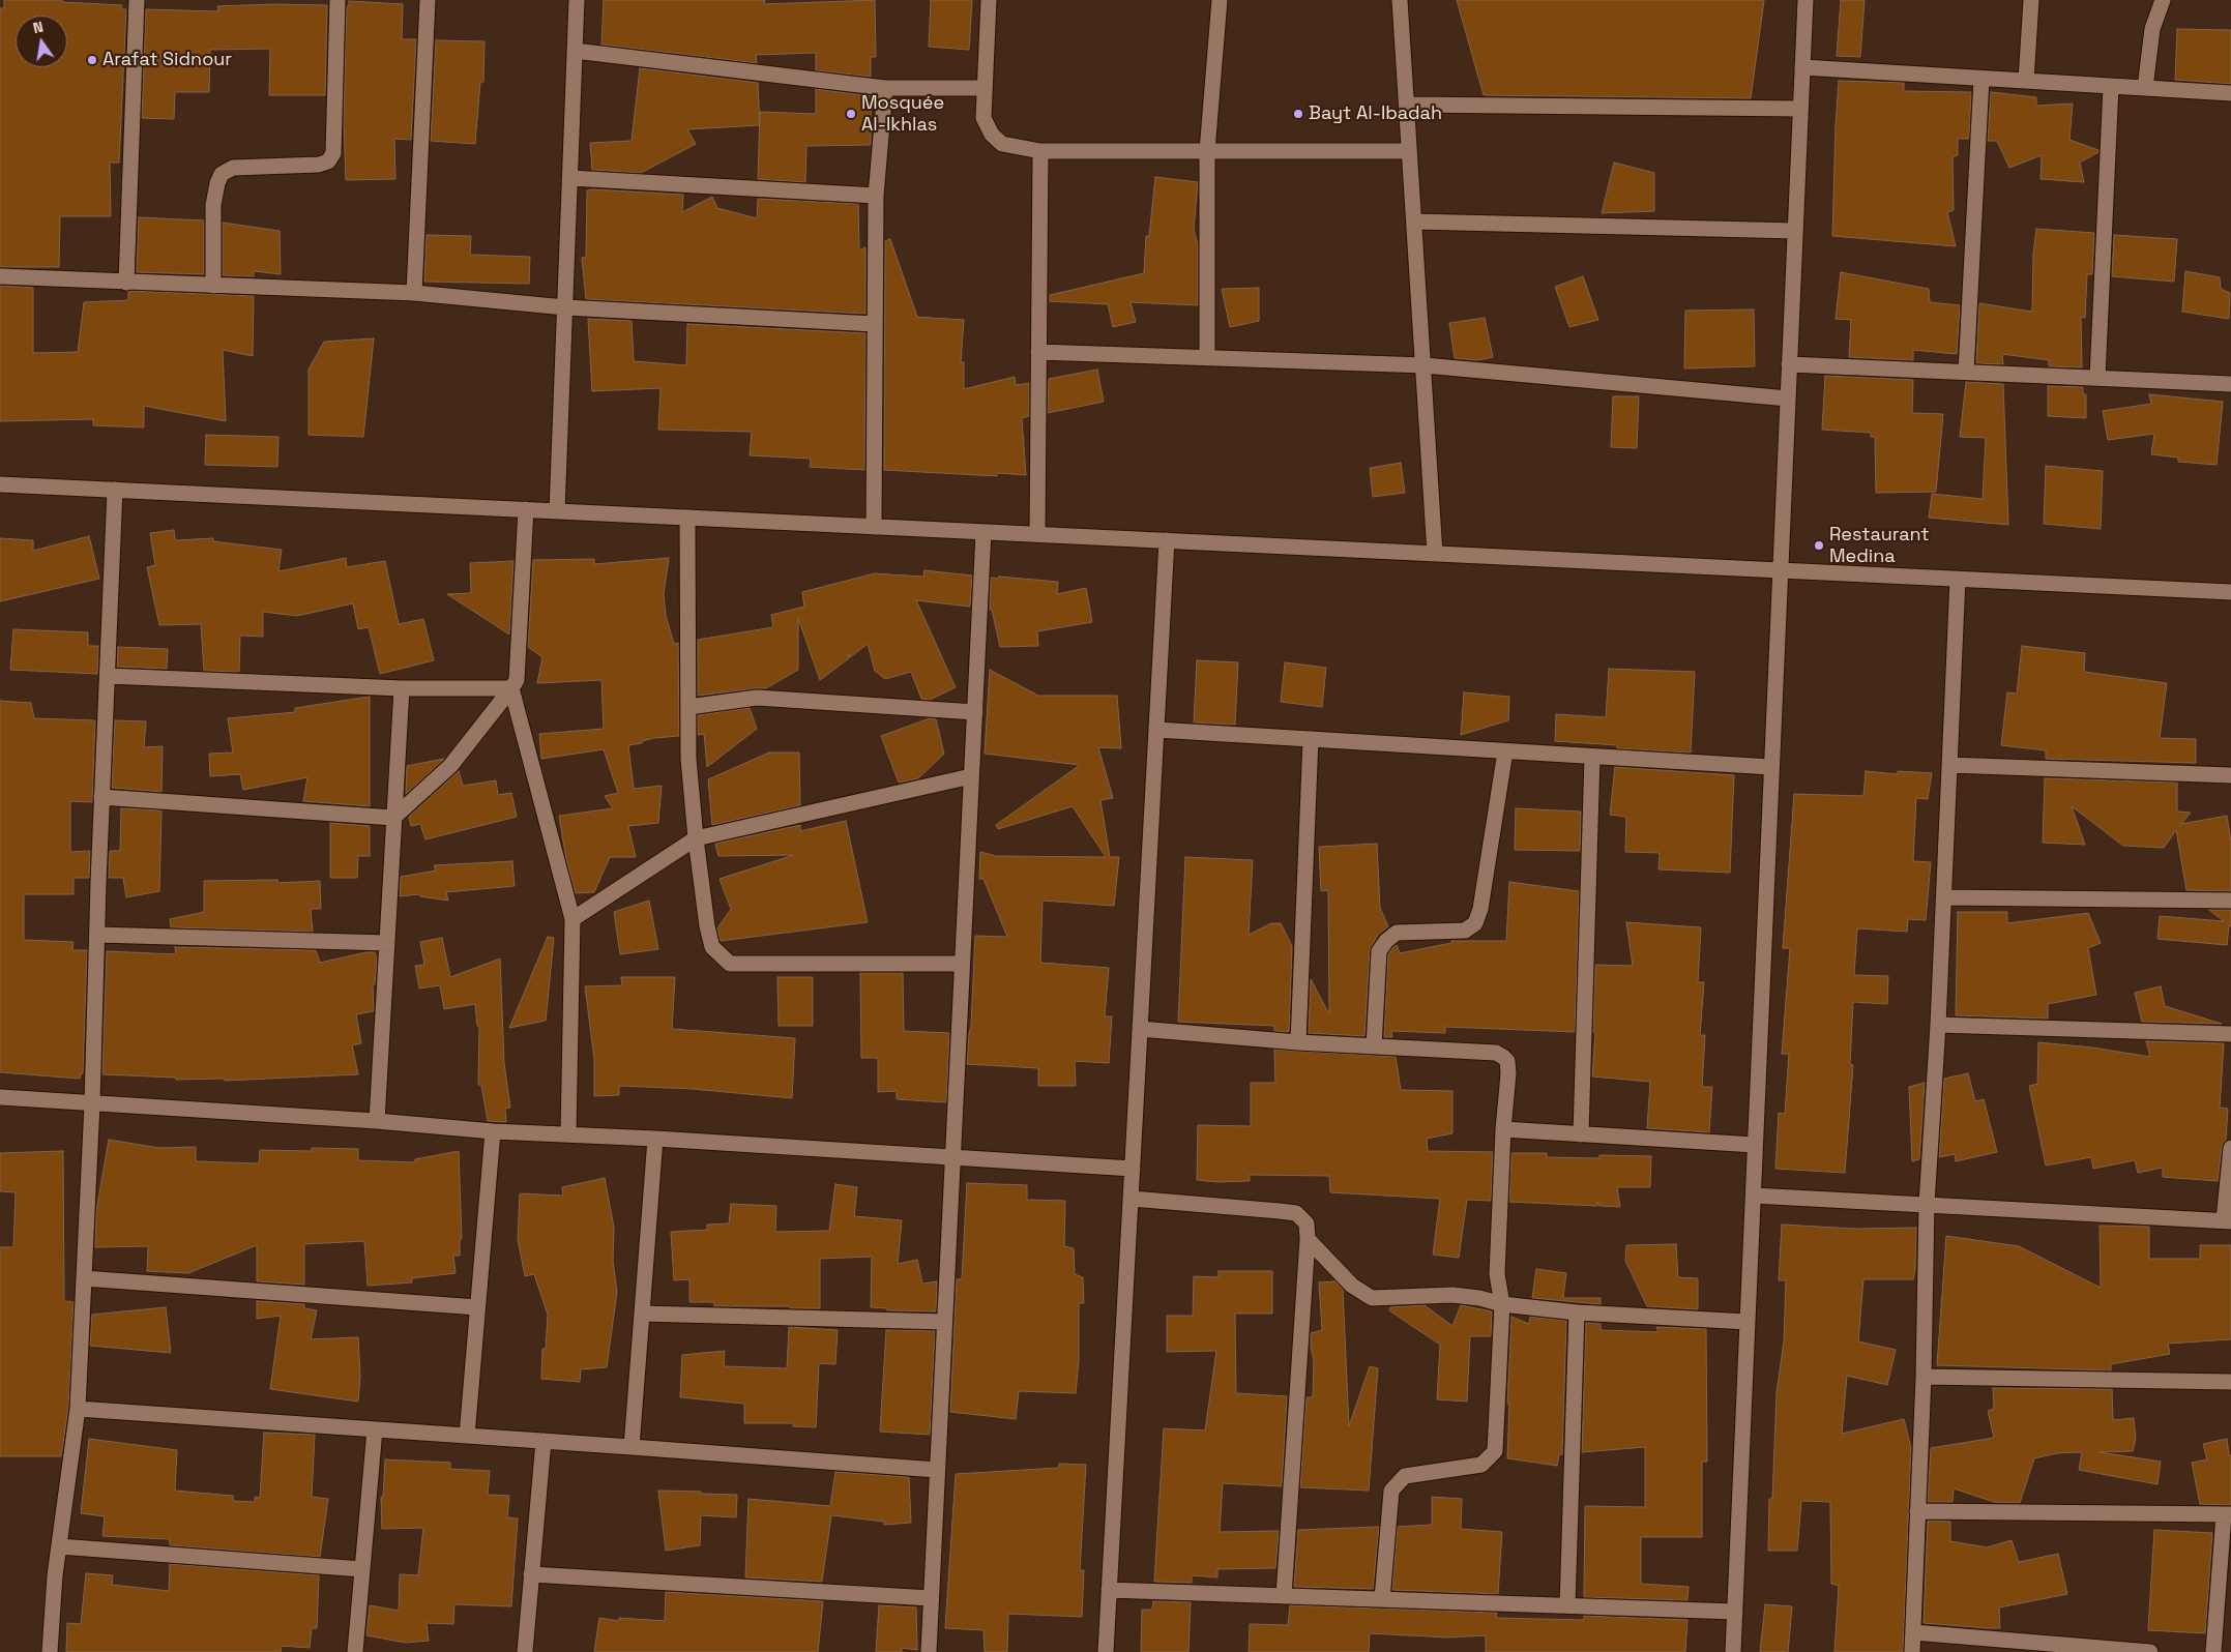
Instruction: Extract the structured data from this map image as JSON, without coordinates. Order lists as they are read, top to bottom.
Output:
{
  "places": [
    "Arafat Sidnour",
    "Mosquée Al-Ikhlas",
    "Bayt Al-Ibadah",
    "Restaurant Medina"
  ],
  "north": "top"
}
